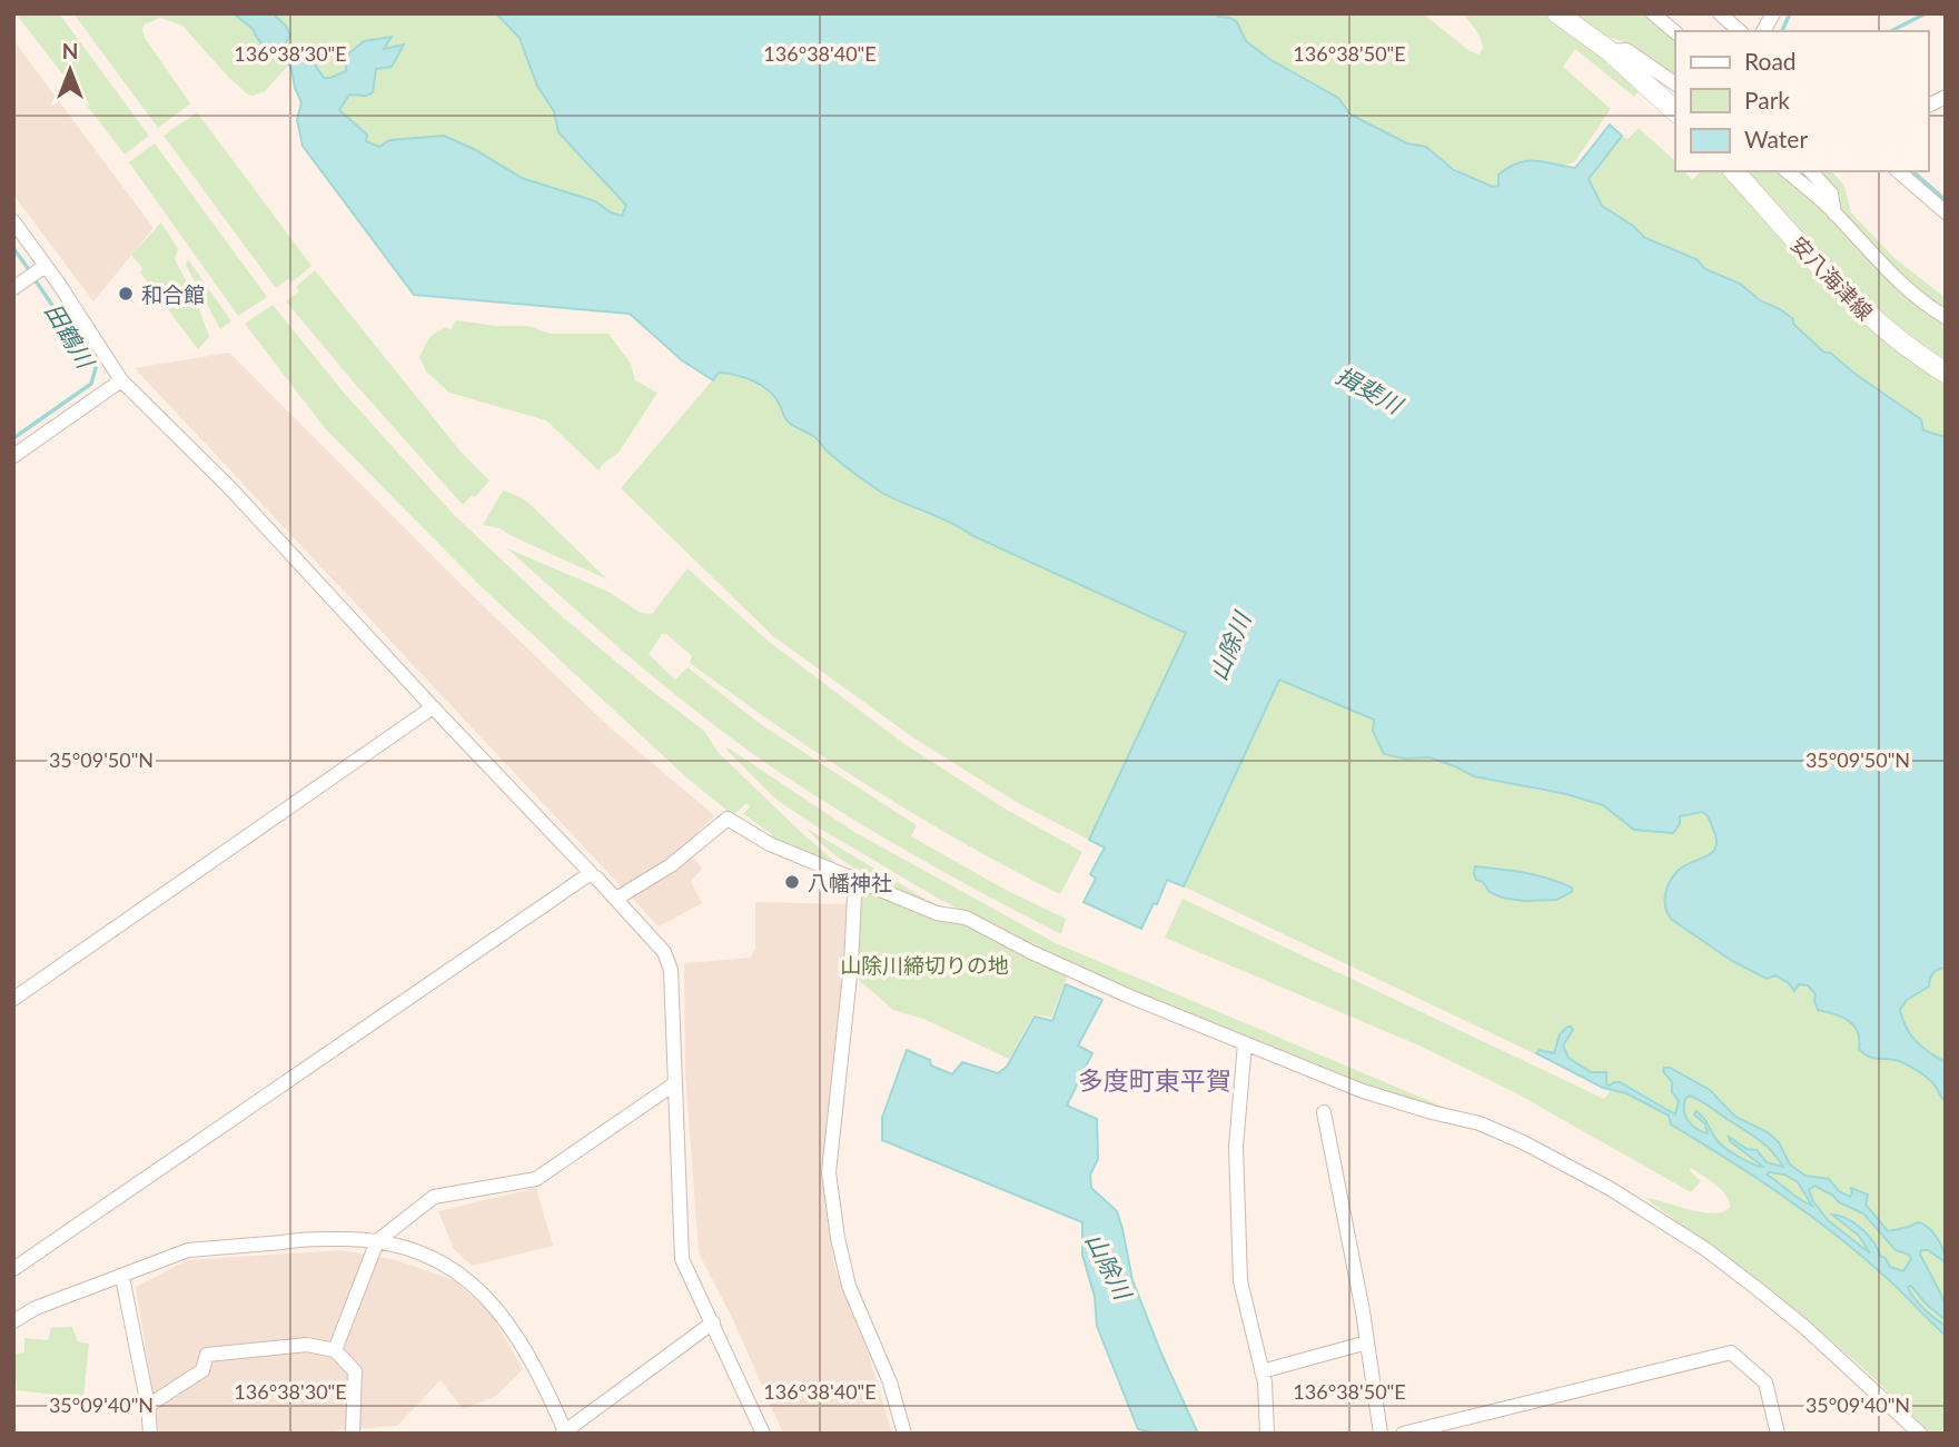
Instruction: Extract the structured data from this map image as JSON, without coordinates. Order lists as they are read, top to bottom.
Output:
{
  "streets": {
    "main road": ["安八海津線"]
  },
  "districts": ["多度町東平賀"],
  "water": ["田鶴川", "揖斐川", "山除川"],
  "parks": ["山除川締切りの地"],
  "places": ["和合館", "八幡神社"],
  "legend": ["Road", "Park", "Water"],
  "north": "top",
  "coordinates": [
    "136°38'30\"E",
    "136°38'40\"E",
    "136°38'50\"E",
    "35°09'50\"N",
    "35°09'40\"N"
  ]
}
